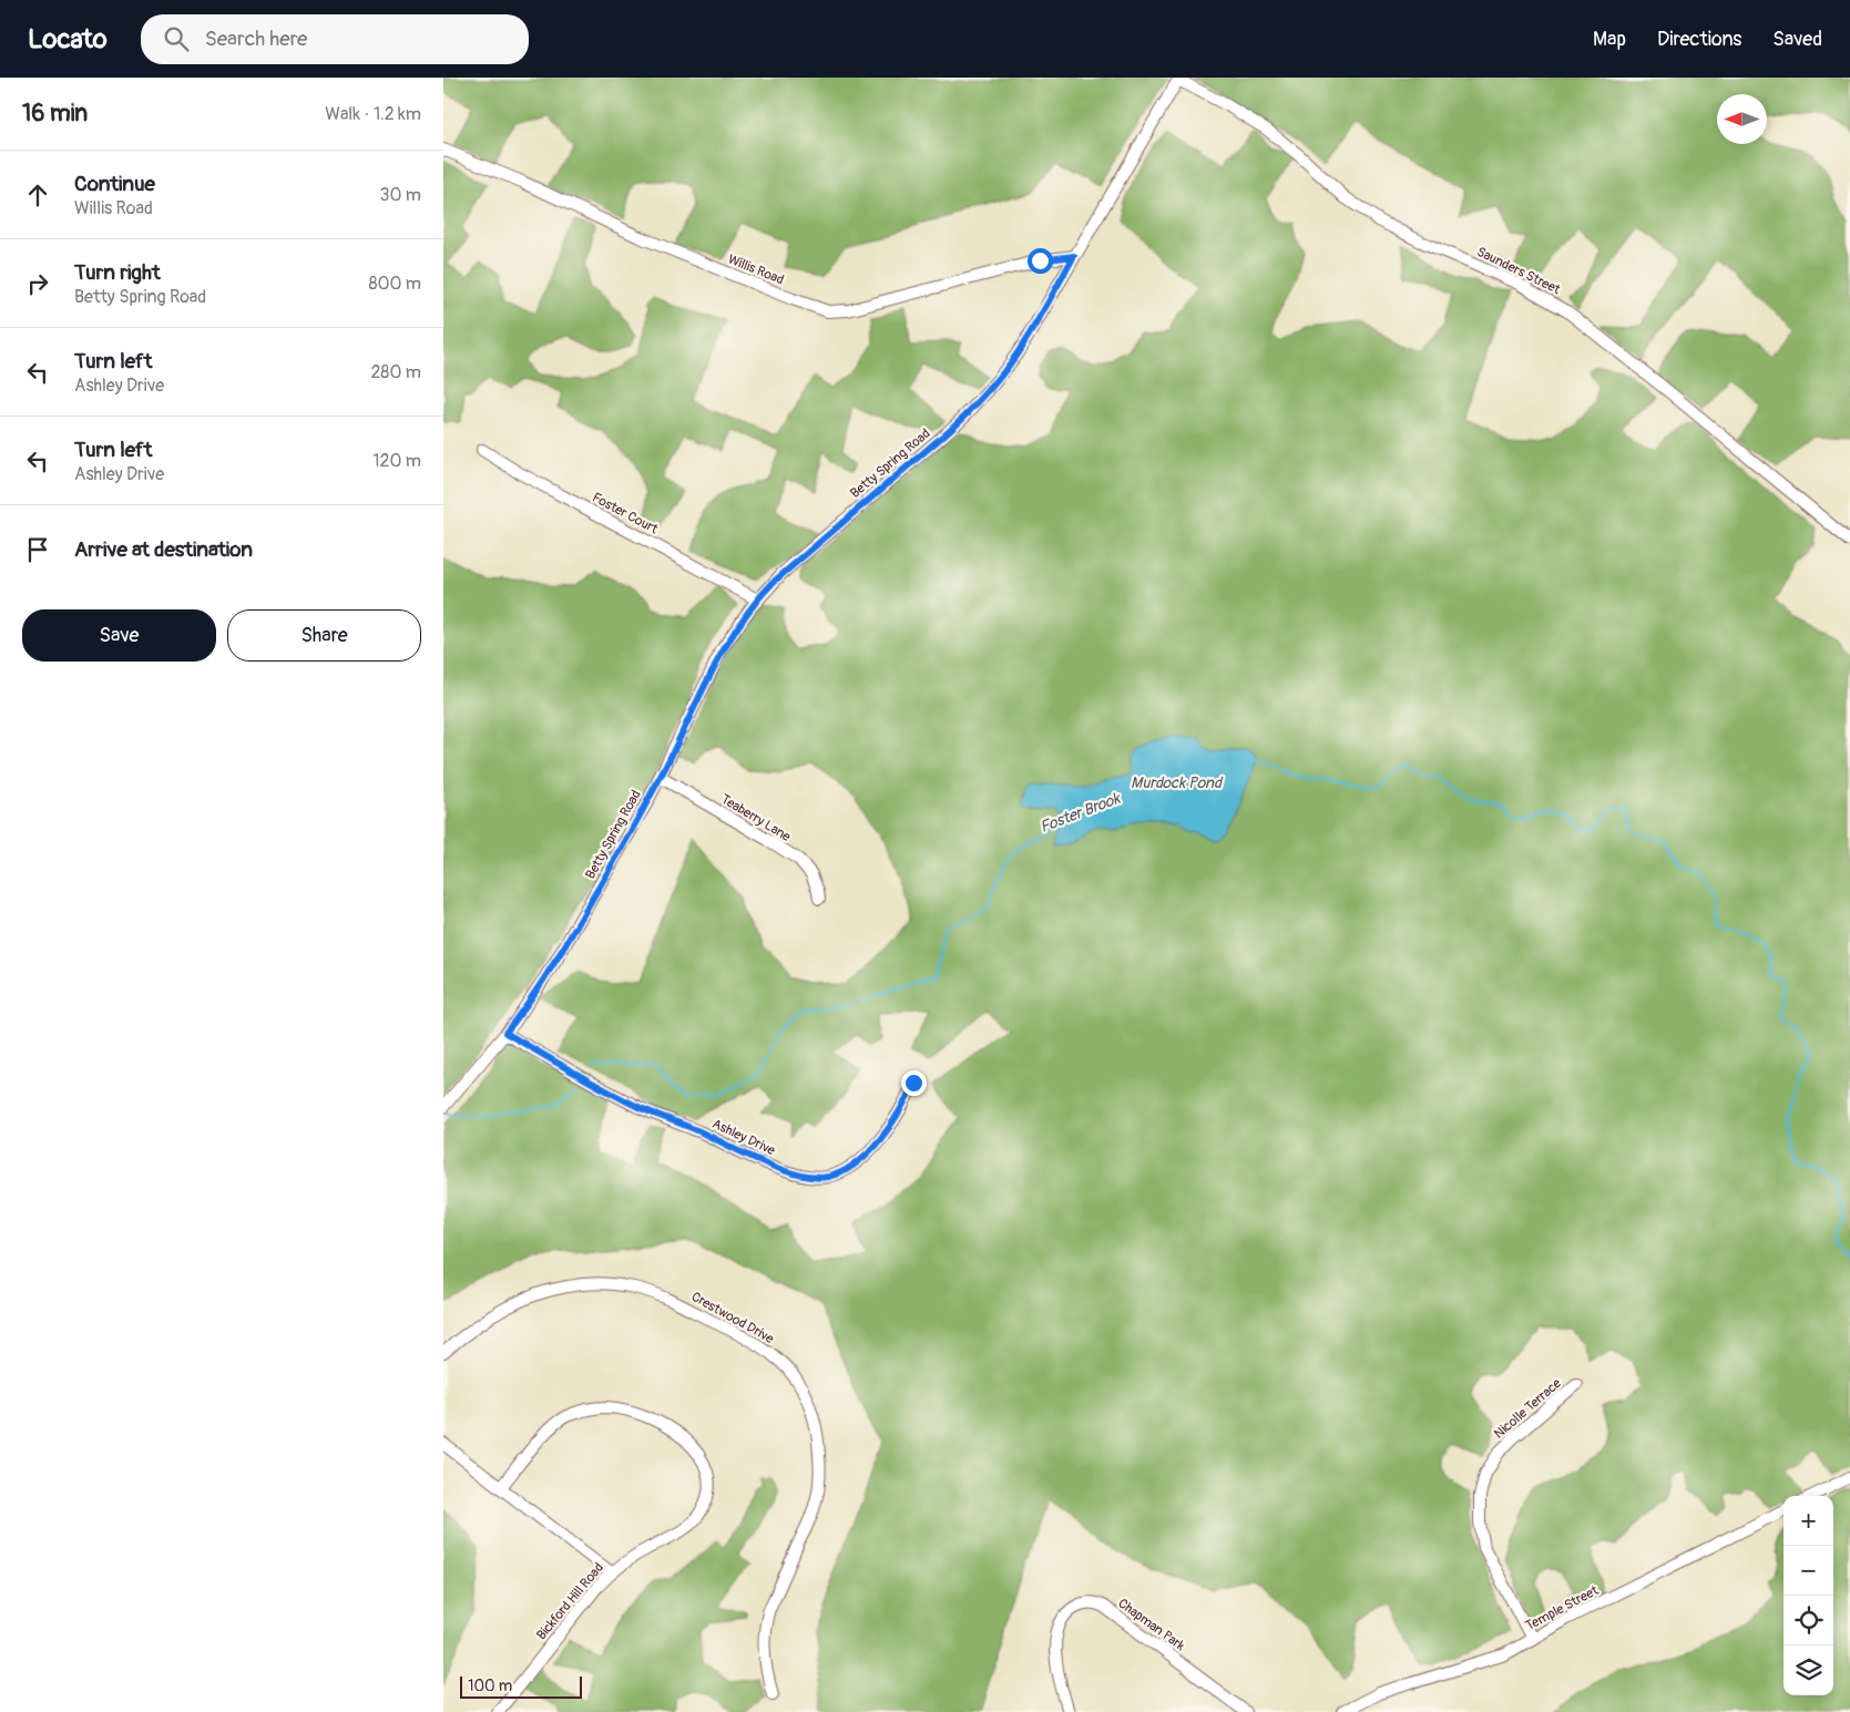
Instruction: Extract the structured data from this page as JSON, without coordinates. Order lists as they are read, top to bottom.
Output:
{
  "streets": {
    "street": [
      "Willis Road",
      "Saunders Street",
      "Betty Spring Road",
      "Foster Court",
      "Teaberry Lane",
      "Ashley Drive",
      "Crestwood Drive",
      "Nicolle Terrace",
      "Bickford Hill Road",
      "Temple Street",
      "Chapman Park"
    ]
  },
  "crossings": [
    ["Willis Road", "Betty Spring Road"],
    ["Saunders Street", "Betty Spring Road"],
    ["Betty Spring Road", "Foster Court"],
    ["Betty Spring Road", "Teaberry Lane"],
    ["Betty Spring Road", "Ashley Drive"],
    ["Nicolle Terrace", "Temple Street"]
  ],
  "water": ["Murdock Pond", "Foster Brook"],
  "scale_bar": "100 m",
  "north": "left",
  "page": {
    "header": "Locato",
    "search": "Search here",
    "nav": ["Map", "Directions", "Saved"],
    "heading": ["16 min", "Walk · 1.2 km"],
    "list": [
      ["Continue", "Willis Road", "30 m"],
      ["Turn right", "Betty Spring Road", "800 m"],
      ["Turn left", "Ashley Drive", "280 m"],
      ["Turn left", "Ashley Drive", "120 m"],
      "Arrive at destination"
    ],
    "buttons": ["Save", "Share"],
    "map_buttons": ["+", "−"],
    "scale": "100 m"
  }
}
